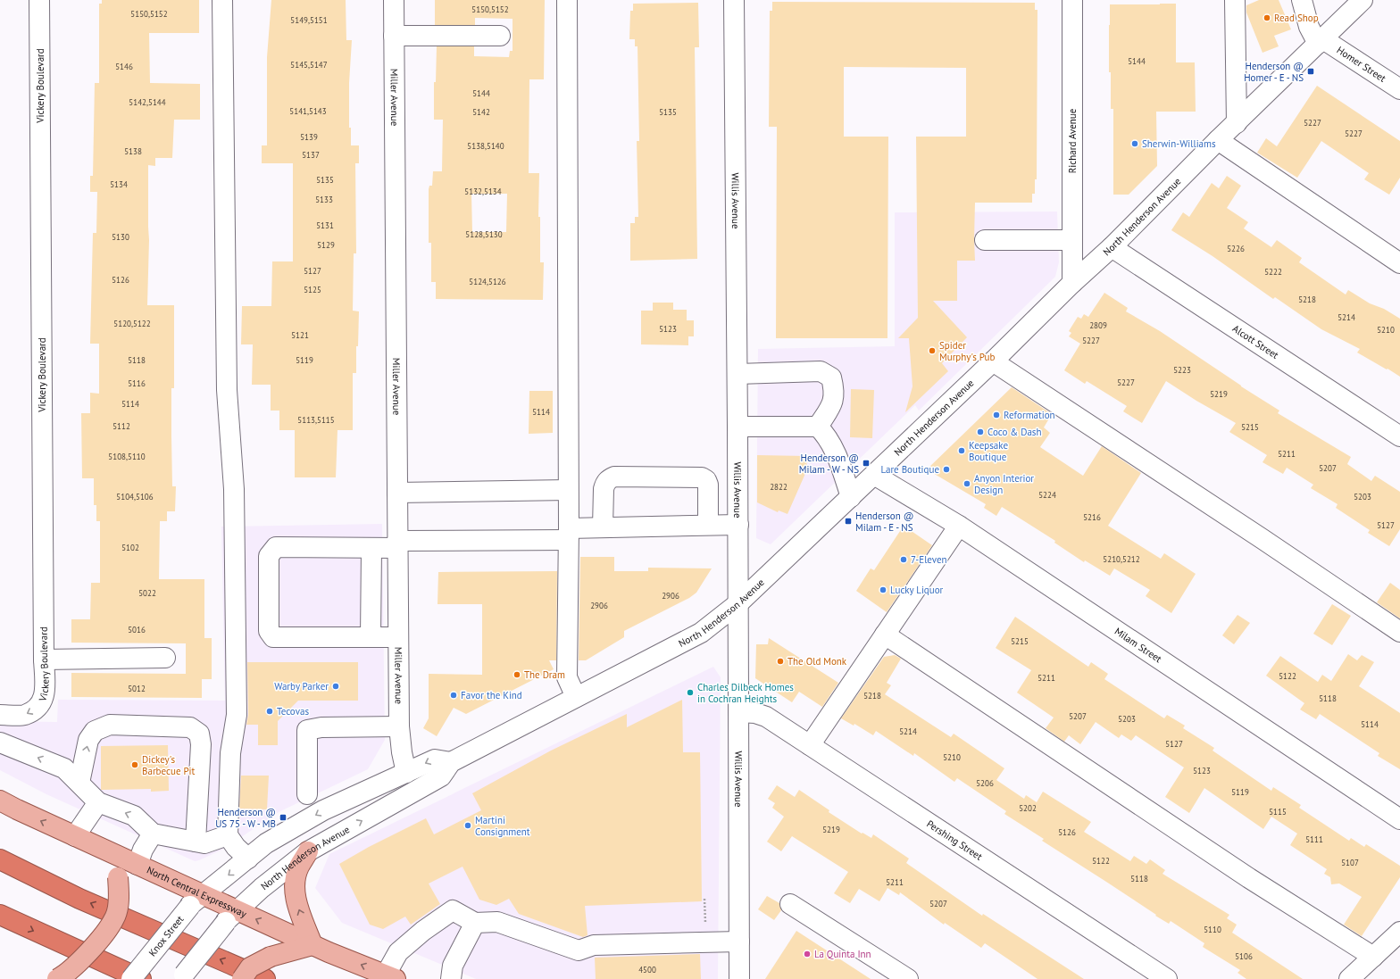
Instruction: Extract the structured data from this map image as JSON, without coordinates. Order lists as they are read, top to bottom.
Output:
{
  "streets": {
    "main road": ["North Central Expressway"],
    "street": [
      "Homer Street",
      "Vickery Boulevard",
      "Miller Avenue",
      "Richard Avenue",
      "Willis Avenue",
      "North Henderson Avenue",
      "Alcott Street",
      "Milam Street",
      "Pershing Street",
      "Knox Street"
    ]
  },
  "crossings": [
    ["Homer Street", "North Henderson Avenue"],
    ["Richard Avenue", "North Henderson Avenue"],
    ["Willis Avenue", "North Henderson Avenue"],
    ["Willis Avenue", "Pershing Street"],
    ["North Henderson Avenue", "Alcott Street"],
    ["North Henderson Avenue", "Milam Street"],
    ["North Henderson Avenue", "North Central Expressway"],
    ["North Central Expressway", "Knox Street"]
  ],
  "one_way": ["North Central Expressway"],
  "places": {
    "other": [
      "Read Shop",
      "Sherwin-Williams",
      "Spider Murphy's Pub",
      "Reformation",
      "Coco & Dash",
      "Keepsake Boutique",
      "Lare Boutique",
      "Anyon Interior Design",
      "7-Eleven",
      "Lucky Liquor",
      "The Old Monk",
      "The Dram",
      "Warby Parker",
      "Charles Dilbeck Homes in Cochran Heights",
      "Favor the Kind",
      "Tecovas",
      "Dickey's Barbecue Pit",
      "Martini Consignment",
      "La Quinta Inn"
    ],
    "transit": [
      "Henderson @ Homer - E - NS",
      "Henderson @ Milam - W - NS",
      "Henderson @ Milam - E - NS",
      "Henderson @ US 75 - W - MB"
    ]
  },
  "house_numbers": [
    "5150,5152",
    "5150,5152",
    "5149,5151",
    "5144",
    "5145,5147",
    "5146",
    "5144",
    "5142,5144",
    "5141,5143",
    "5142",
    "5135",
    "5227",
    "5227",
    "5139",
    "5138,5140",
    "5138",
    "5137",
    "5135",
    "5134",
    "5132,5134",
    "5133",
    "5131",
    "5128,5130",
    "5130",
    "5129",
    "5226",
    "5127",
    "5222",
    "5126",
    "5124,5126",
    "5125",
    "5218",
    "5214",
    "5120,5122",
    "2809",
    "5123",
    "5210",
    "5121",
    "5227",
    "5118",
    "5119",
    "5223",
    "5227",
    "5116",
    "5219",
    "5114",
    "5114",
    "5113,5115",
    "5112",
    "5215",
    "5211",
    "5108,5110",
    "5207",
    "2822",
    "5224",
    "5104,5106",
    "5203",
    "5216",
    "5127",
    "5102",
    "5210,5212",
    "5022",
    "2906",
    "2906",
    "5016",
    "5215",
    "5122",
    "5211",
    "5012",
    "5218",
    "5118",
    "5207",
    "5203",
    "5114",
    "5214",
    "5127",
    "5210",
    "5123",
    "5206",
    "5119",
    "5202",
    "5115",
    "5219",
    "5126",
    "5111",
    "5122",
    "5107",
    "5118",
    "5211",
    "5207",
    "5110",
    "5106",
    "4500"
  ]
}
